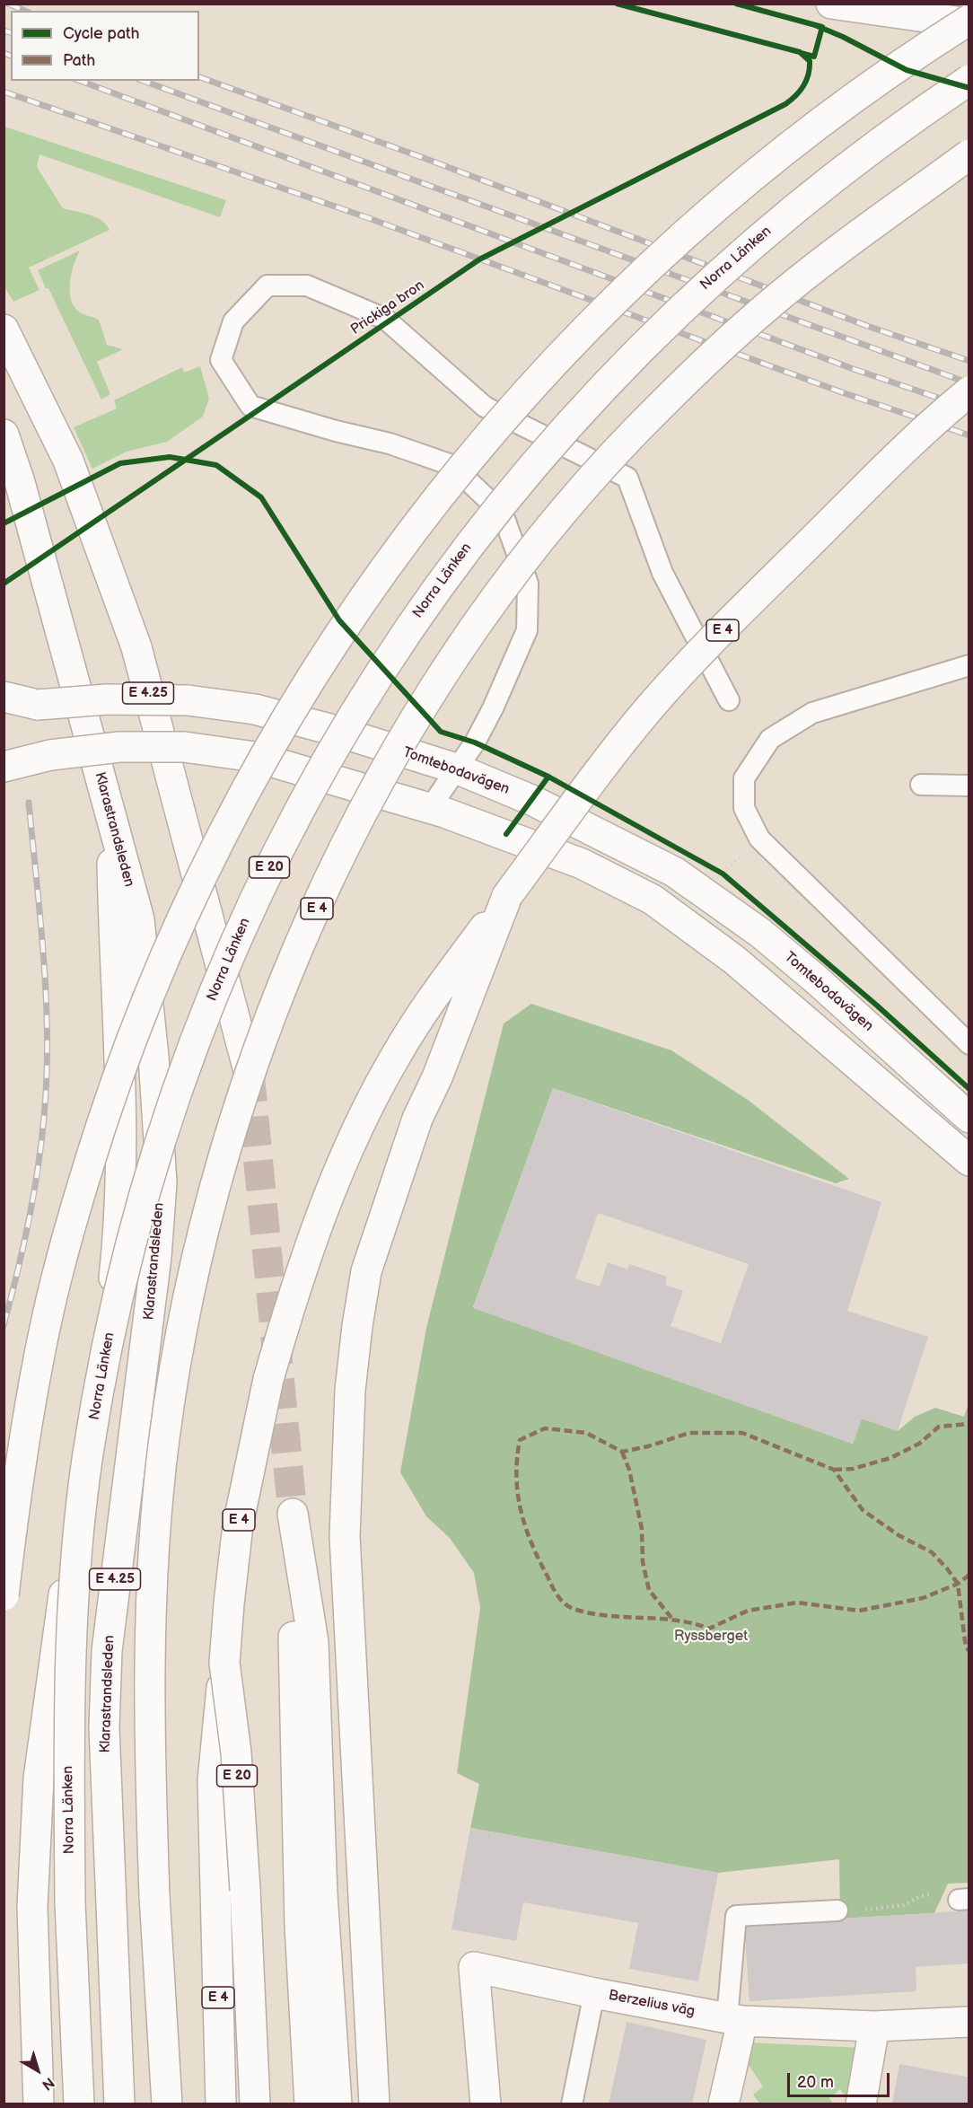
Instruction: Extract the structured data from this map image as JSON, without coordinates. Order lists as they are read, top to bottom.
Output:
{
  "streets": {
    "main road": [
      "Norra Länken",
      "E 4",
      "E 4.25",
      "Tomtebodavägen",
      "Klarastrandsleden",
      "E 20",
      "Berzelius väg"
    ],
    "cycle path": ["Prickiga bron"]
  },
  "crossings": [
    ["E 4", "E 20"]
  ],
  "parks": ["Ryssberget"],
  "legend": ["Cycle path", "Path"],
  "scale_bar": "20 m",
  "north": "bottom right"
}
